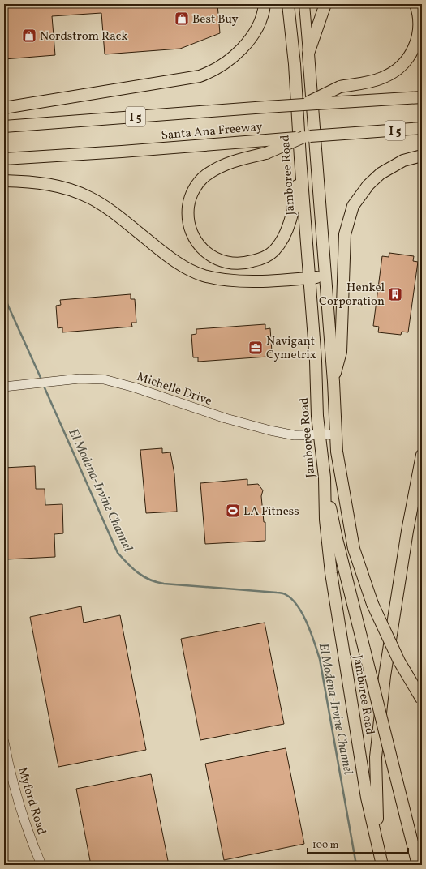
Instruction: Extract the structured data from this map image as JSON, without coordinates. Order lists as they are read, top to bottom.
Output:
{
  "streets": {
    "highway": ["I 5", "Santa Ana Freeway", "Jamboree Road"],
    "street": ["Michelle Drive", "Myford Road"]
  },
  "crossings": [
    ["Jamboree Road", "Michelle Drive"]
  ],
  "water": ["El Modena-Irvine Channel"],
  "places": {
    "shop": ["Best Buy", "Nordstrom Rack"],
    "building": ["Henkel Corporation"],
    "office": ["Navigant Cymetrix"],
    "sports": ["LA Fitness"]
  },
  "scale_bar": "100 m"
}
